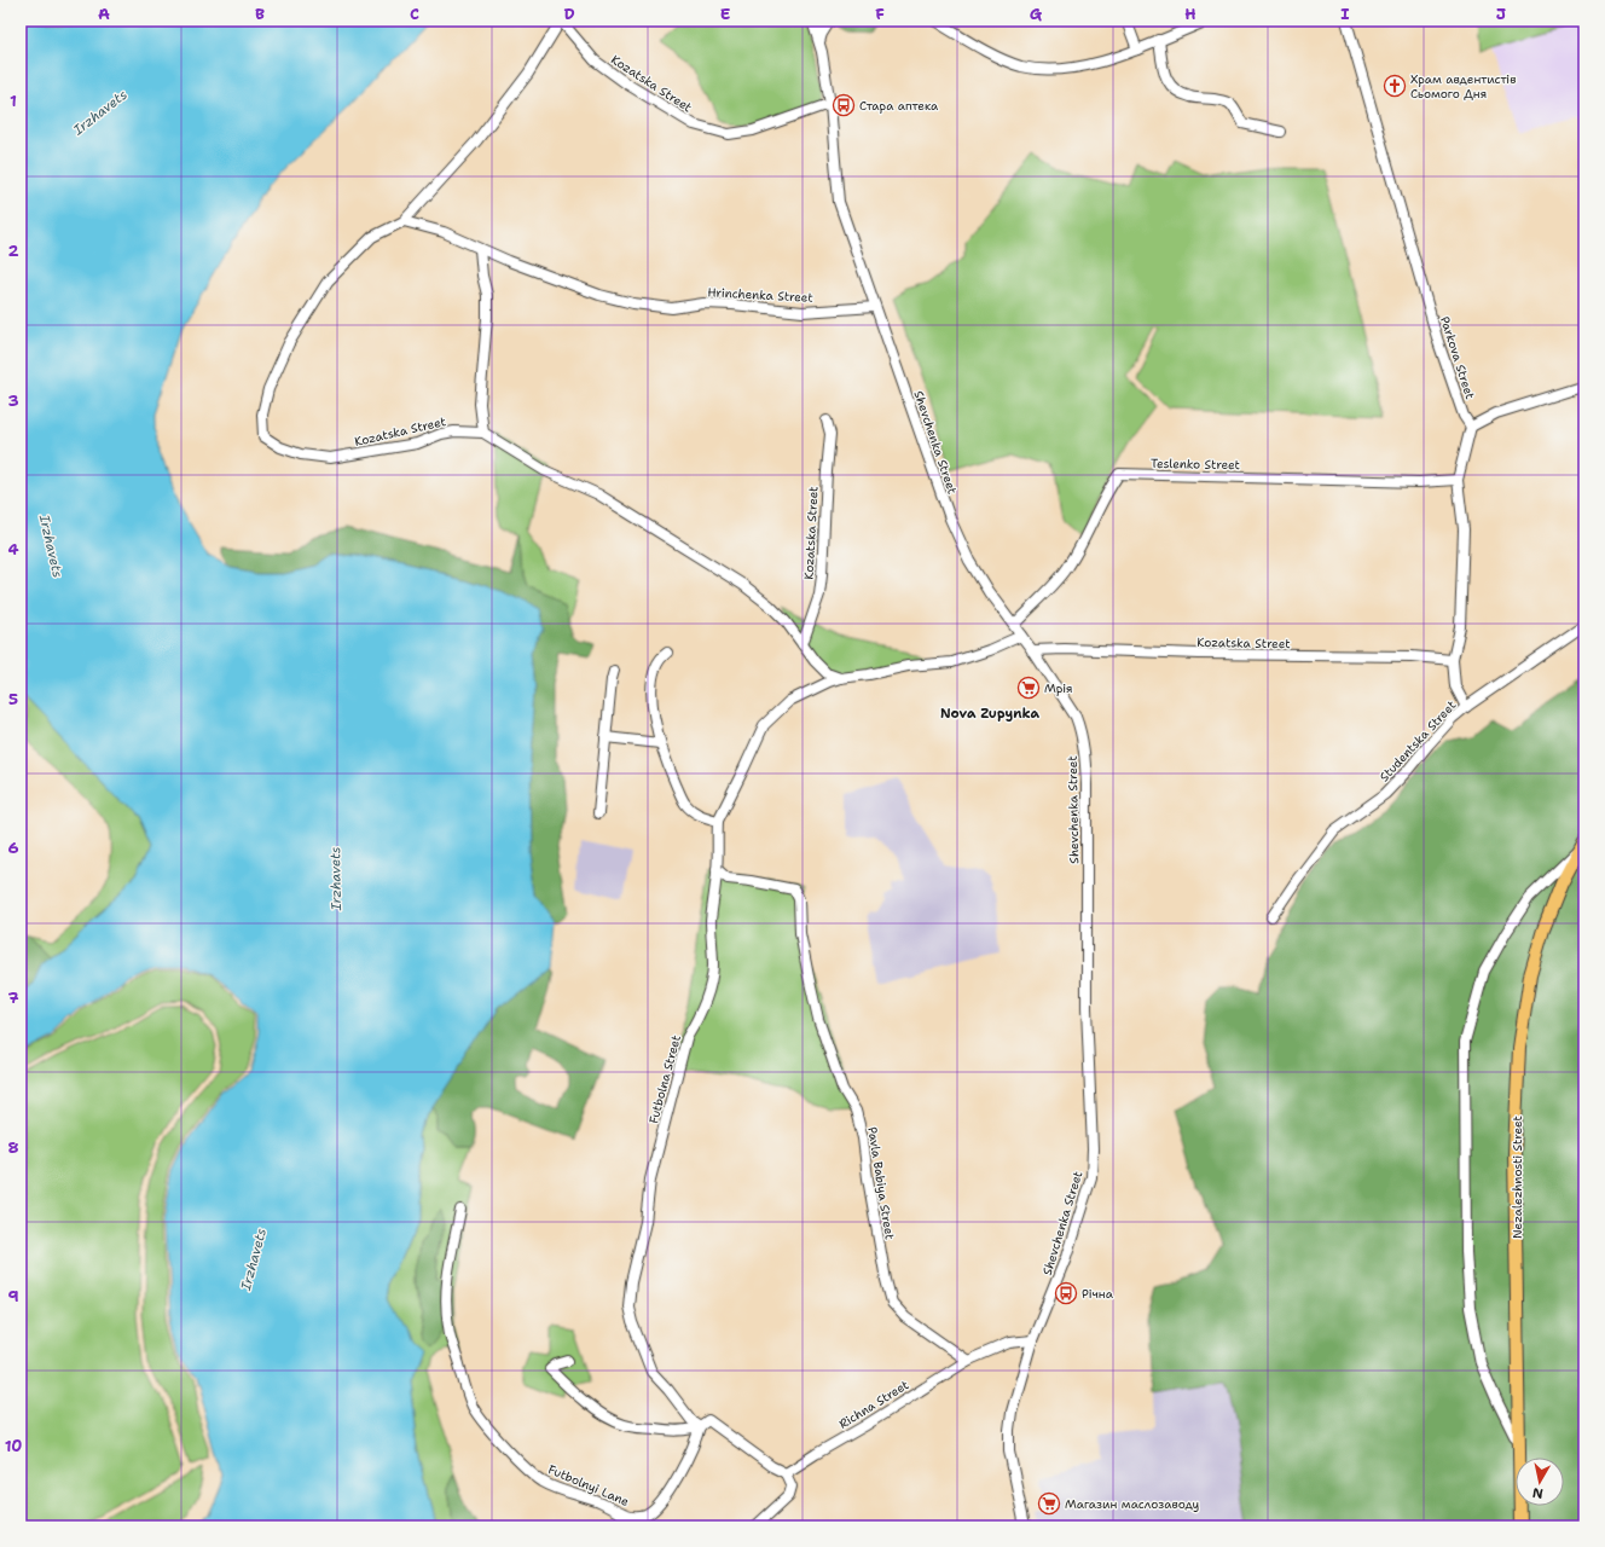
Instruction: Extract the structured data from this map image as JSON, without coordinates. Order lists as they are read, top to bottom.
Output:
{
  "streets": {
    "main road": ["Nezalezhnosti Street"],
    "street": [
      "Kozatska Street",
      "Hrinchenka Street",
      "Parkova Street",
      "Shevchenka Street",
      "Teslenko Street",
      "Studentska Street",
      "Futbolna Street",
      "Pavla Babiya Street",
      "Richna Street",
      "Futbolnyi Lane"
    ]
  },
  "crossings": [
    ["Kozatska Street", "Hrinchenka Street"],
    ["Kozatska Street", "Shevchenka Street"],
    ["Hrinchenka Street", "Shevchenka Street"],
    ["Shevchenka Street", "Teslenko Street"],
    ["Shevchenka Street", "Richna Street"],
    ["Futbolna Street", "Pavla Babiya Street"],
    ["Futbolna Street", "Futbolnyi Lane"],
    ["Pavla Babiya Street", "Richna Street"]
  ],
  "districts": ["Nova Zupynka"],
  "water": ["Irzhavets"],
  "places": {
    "church": ["Храм авдентистів Сьомого Дня"],
    "bus stop": ["Стара аптека", "Річна"],
    "supermarket": ["Мрія", "Магазин маслозаводу"]
  },
  "north": "bottom",
  "grid": {
    "columns": [
      "A",
      "B",
      "C",
      "D",
      "E",
      "F",
      "G",
      "H",
      "I",
      "J"
    ],
    "rows": [
      "1",
      "2",
      "3",
      "4",
      "5",
      "6",
      "7",
      "8",
      "9",
      "10"
    ]
  }
}
